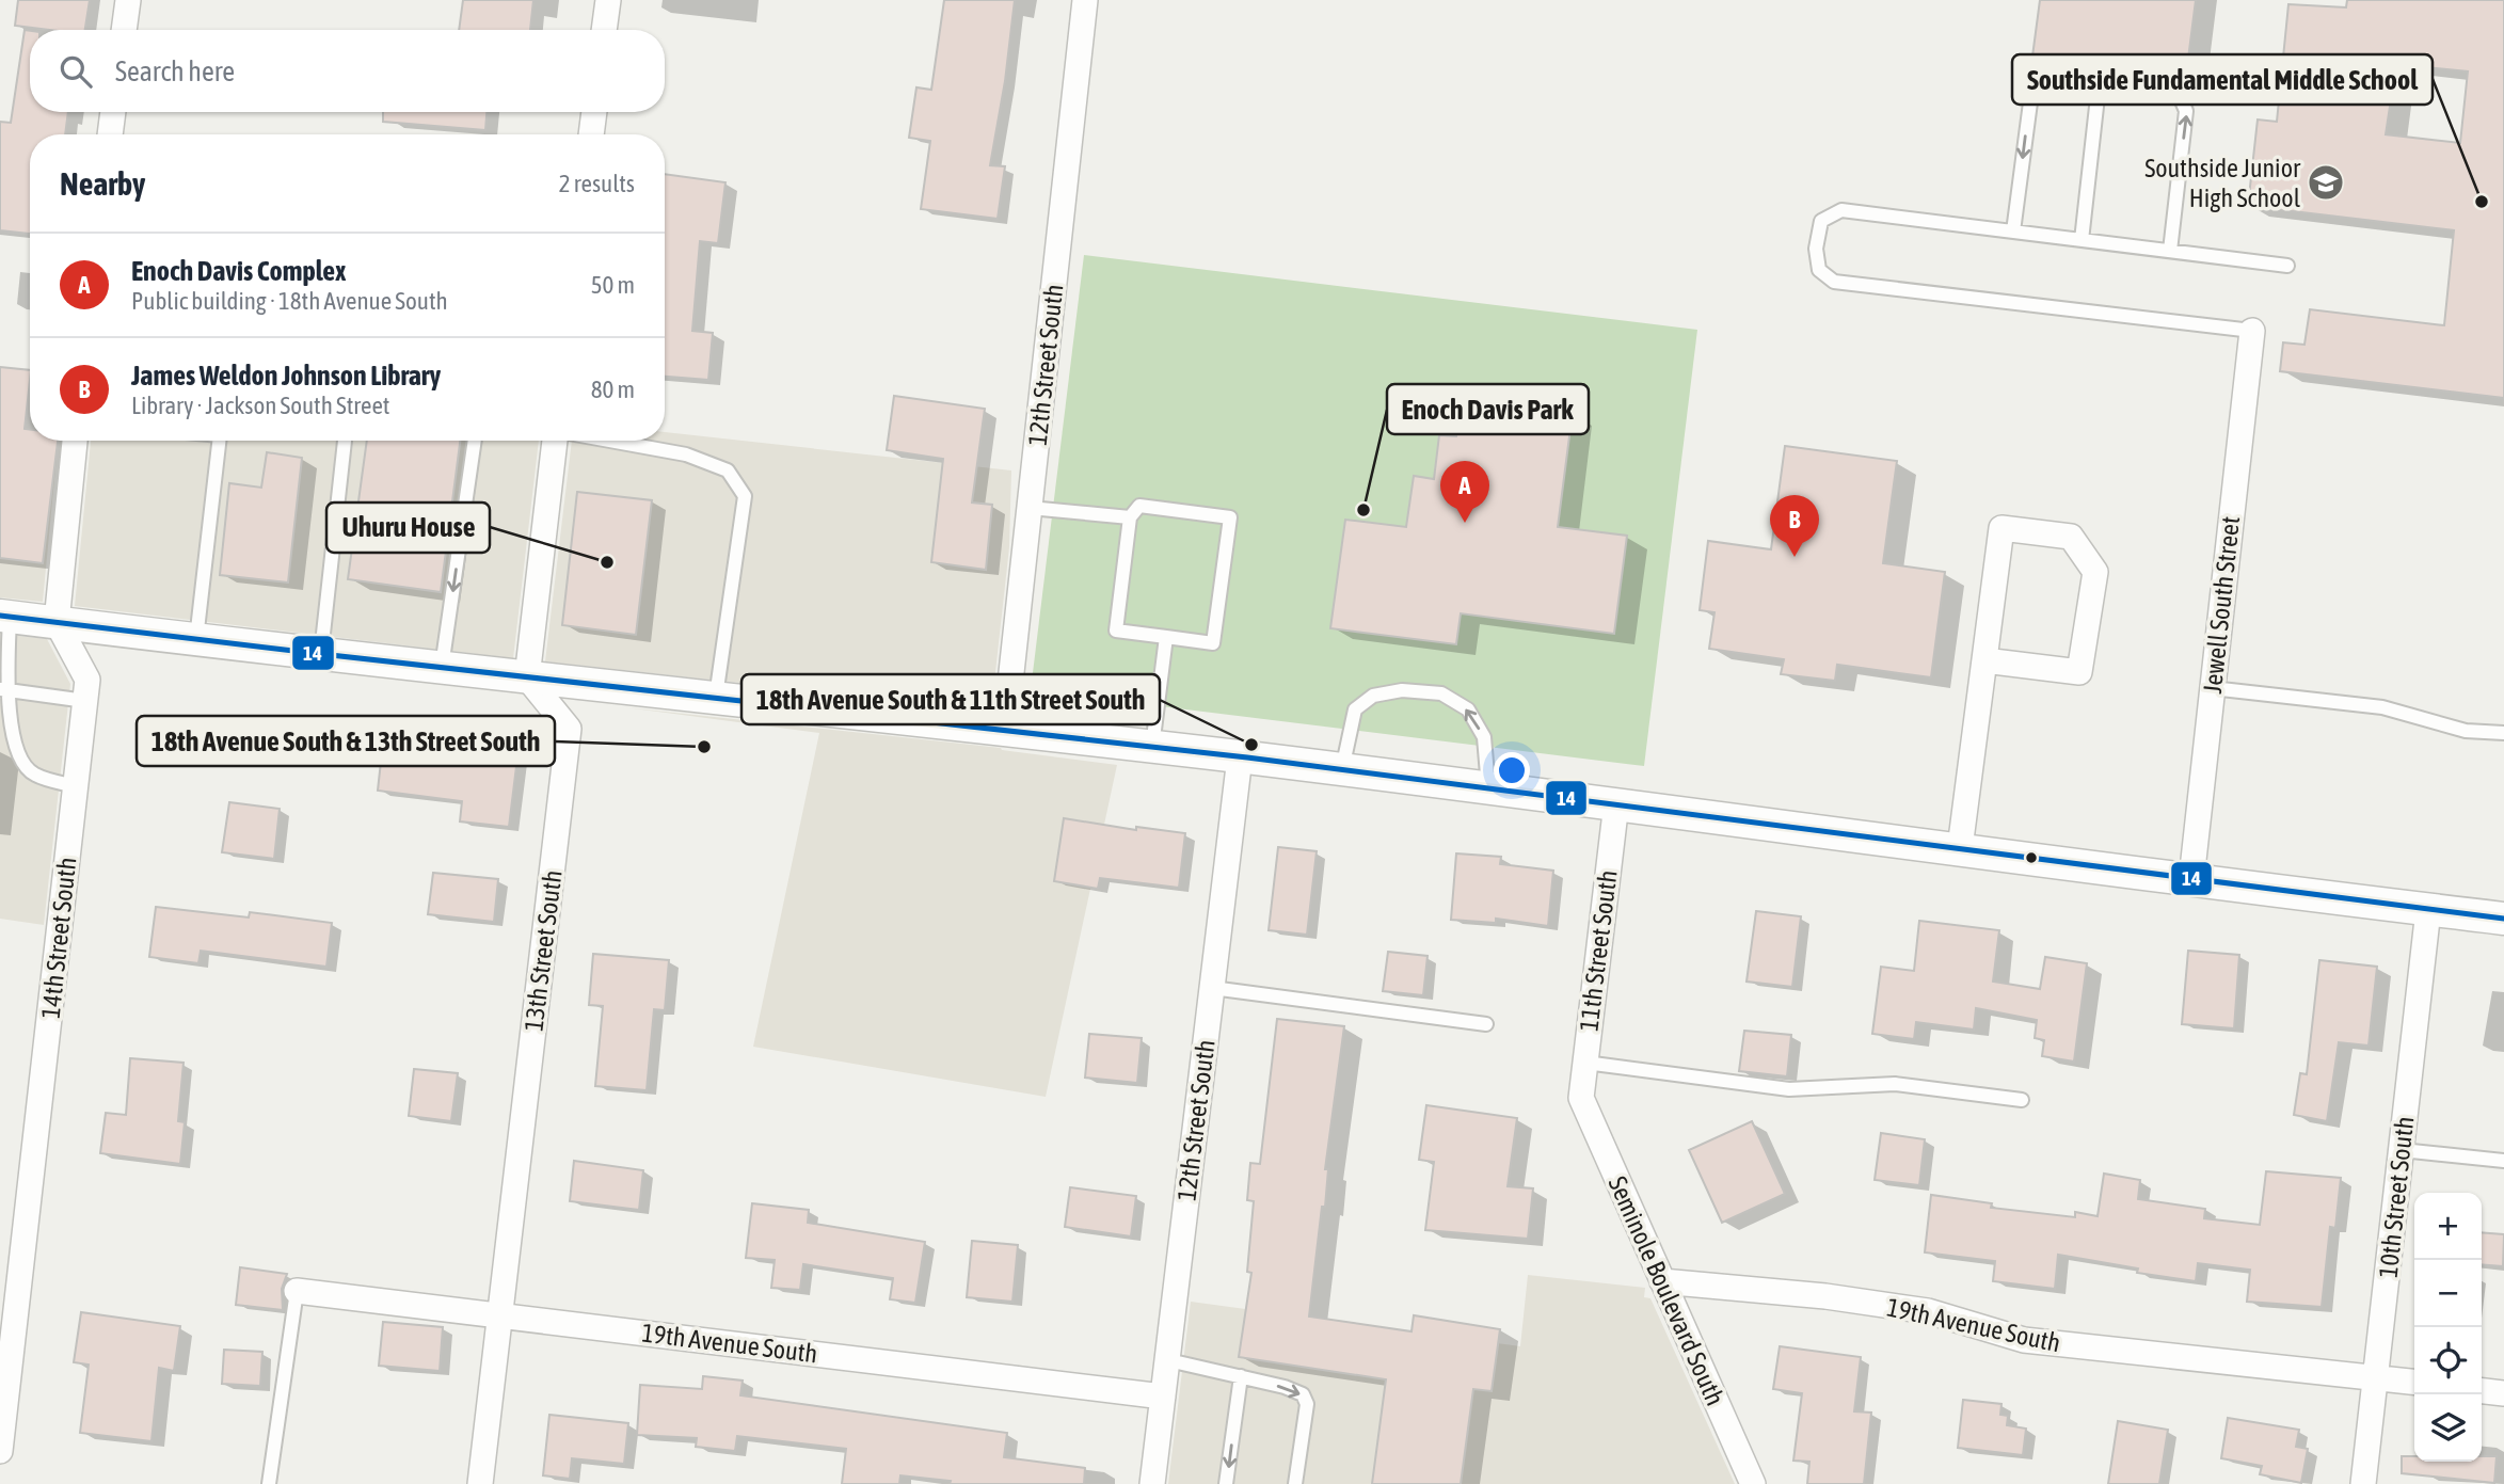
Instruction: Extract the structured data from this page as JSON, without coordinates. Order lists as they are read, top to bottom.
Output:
{
  "streets": {
    "street": [
      "12th Street South",
      "Jewell South Street",
      "14th Street South",
      "13th Street South",
      "11th Street South",
      "10th Street South",
      "Seminole Boulevard South",
      "19th Avenue South"
    ]
  },
  "crossings": [
    ["12th Street South", "19th Avenue South"],
    ["13th Street South", "19th Avenue South"],
    ["11th Street South", "Seminole Boulevard South"],
    ["10th Street South", "19th Avenue South"],
    ["Seminole Boulevard South", "19th Avenue South"]
  ],
  "places": {
    "school or university": ["Southside Junior High School"],
    "other": [
      "Southside Fundamental Middle School",
      "Enoch Davis Park",
      "Uhuru House",
      "18th Avenue South & 11th Street South",
      "18th Avenue South & 13th Street South"
    ]
  },
  "lines": ["transit line 14"],
  "page": {
    "search": "Search here",
    "heading": ["Nearby", "2 results"],
    "list": [
      {
        "mark": "A",
        "name": "Enoch Davis Complex",
        "note": "Public building · 18th Avenue South",
        "value": "50 m"
      },
      {
        "mark": "B",
        "name": "James Weldon Johnson Library",
        "note": "Library · Jackson South Street",
        "value": "80 m"
      }
    ],
    "pins": ["A", "B"],
    "map_buttons": ["+", "−"]
  }
}
